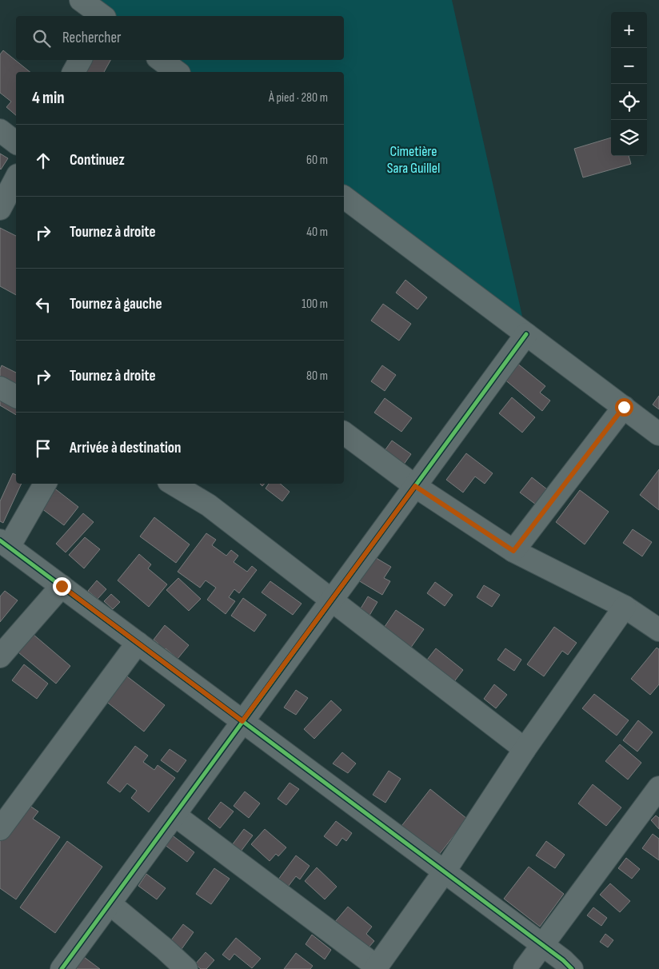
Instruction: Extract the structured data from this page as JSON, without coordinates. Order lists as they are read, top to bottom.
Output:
{
  "parks": ["Cimetière Sara Guillel"],
  "page": {
    "map_buttons": ["+", "−"],
    "search": "Rechercher",
    "heading": ["4 min", "À pied · 280 m"],
    "list": [
      ["Continuez", "60 m"],
      ["Tournez à droite", "40 m"],
      ["Tournez à gauche", "100 m"],
      ["Tournez à droite", "80 m"],
      "Arrivée à destination"
    ]
  }
}
